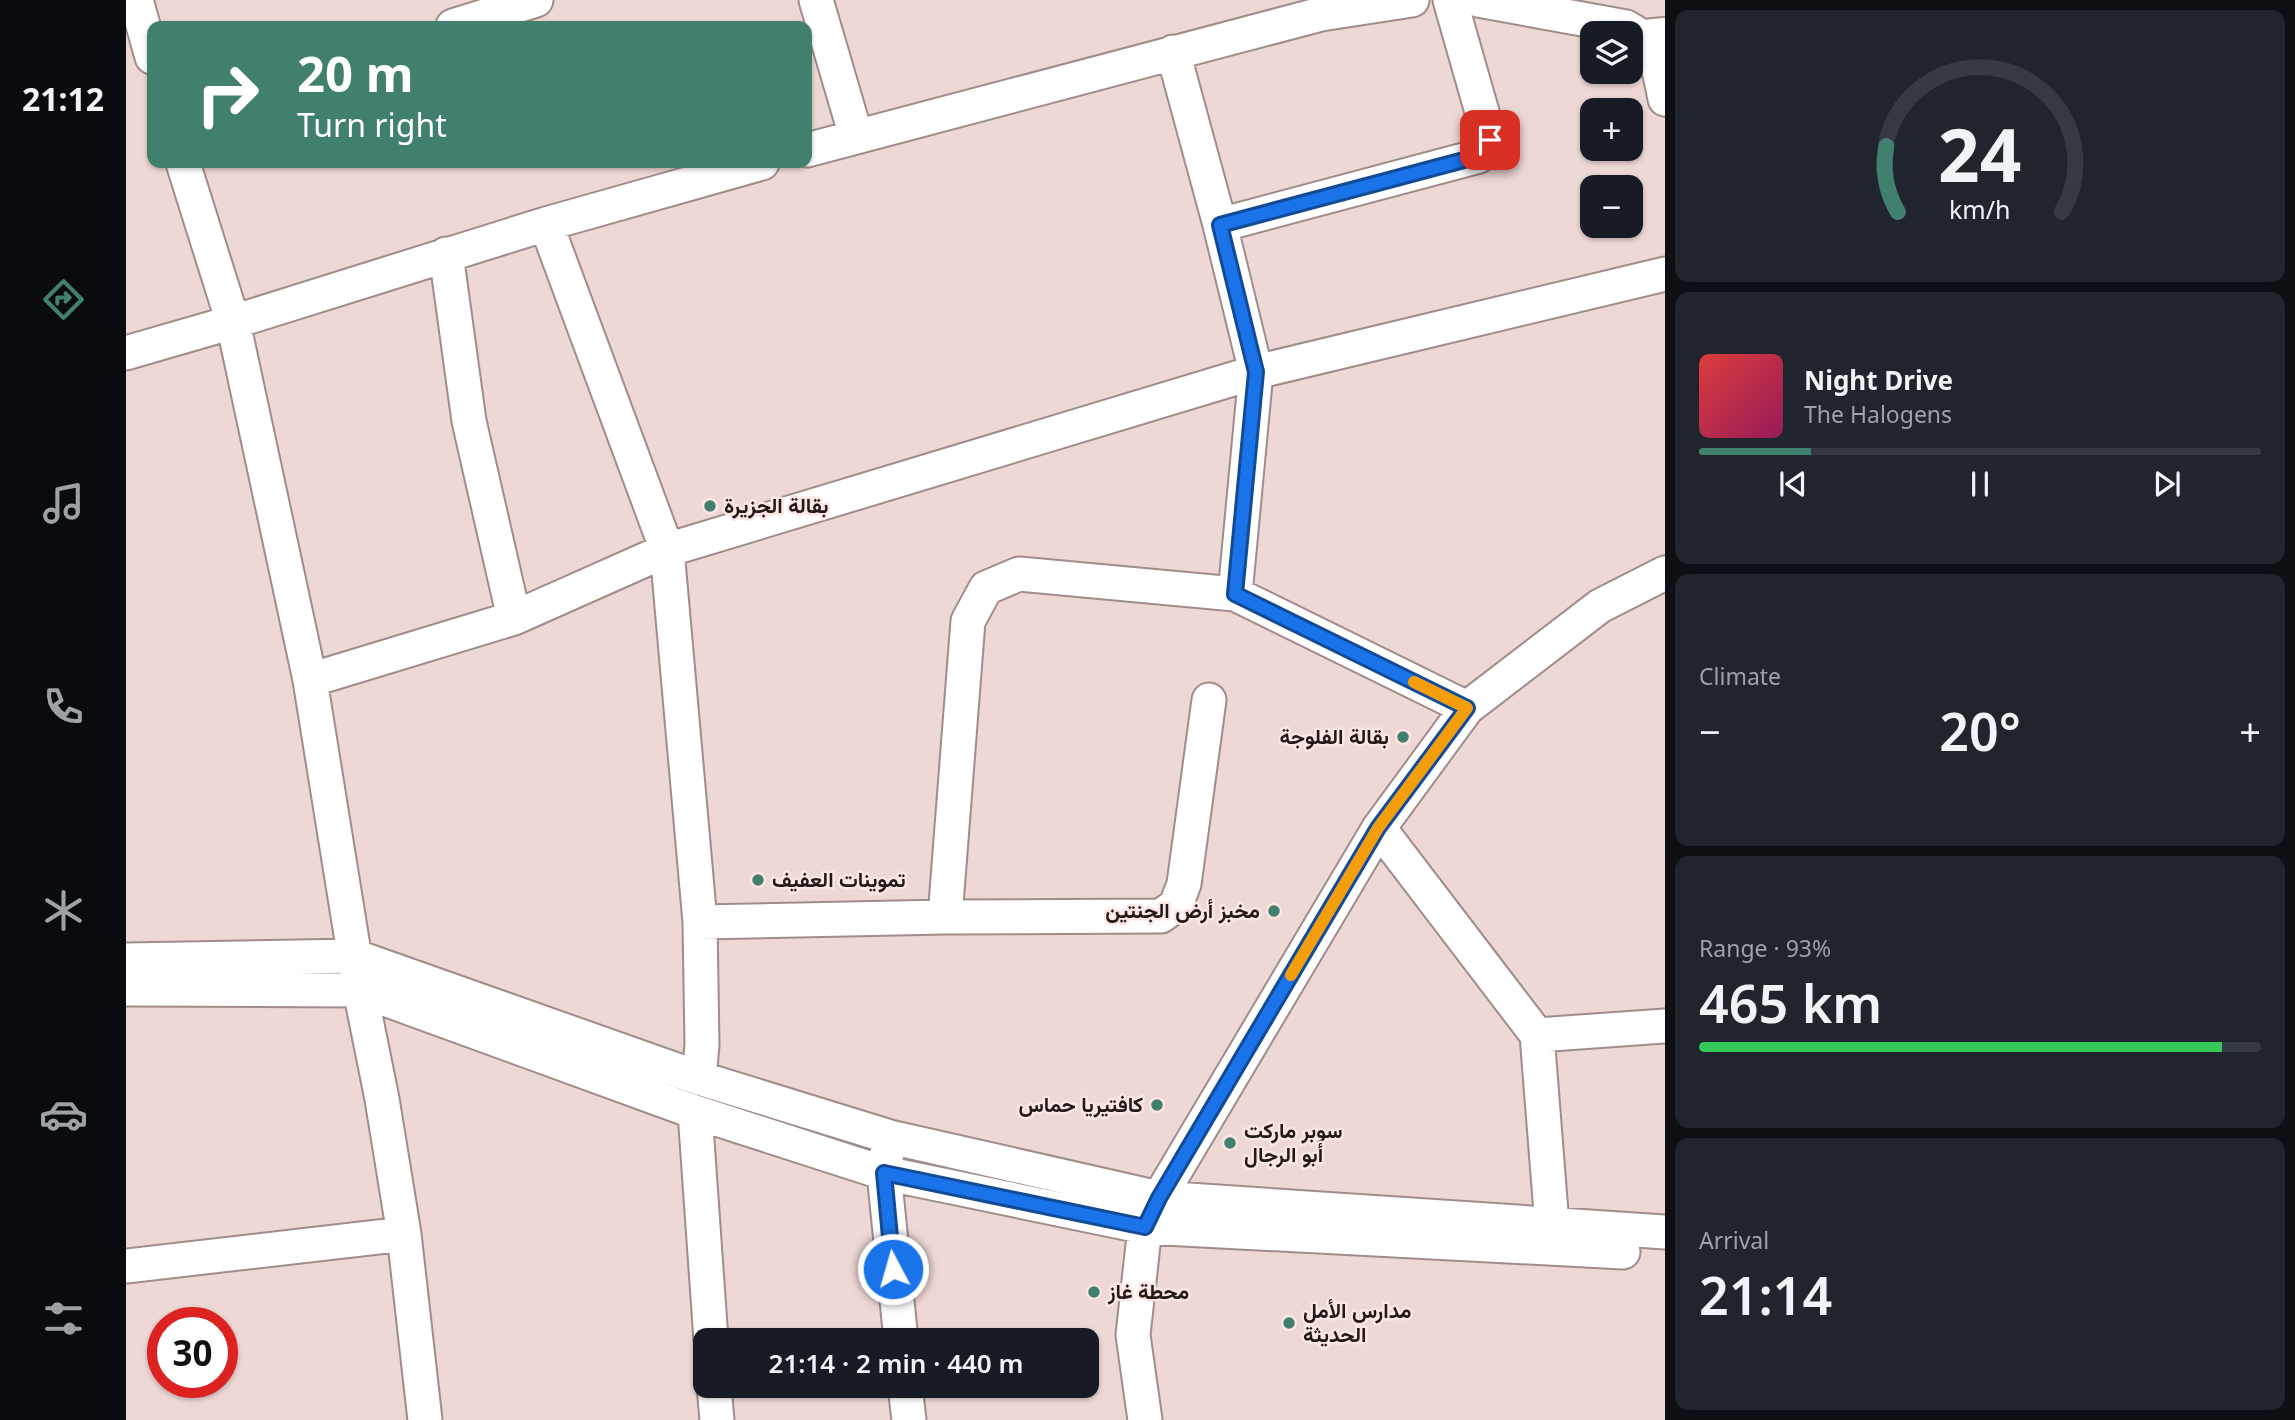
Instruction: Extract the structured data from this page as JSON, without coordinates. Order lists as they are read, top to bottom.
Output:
{
  "places": [
    "بقالة الجزيرة",
    "بقالة الفلوجة",
    "تموينات العفيف",
    "مخبز أرض الجنتين",
    "كافتيريا حماس",
    "سوبر ماركت أبو الرجال",
    "محطة غاز",
    "مدارس الأمل الحديثة"
  ],
  "page": {
    "tabs": "21:12",
    "map_buttons": ["+", "−"],
    "turn": ["20 m", "Turn right"],
    "song": ["Night Drive", "The Halogens"],
    "tile": [
      "Climate",
      ["Range · 93%", "465 km"],
      ["Arrival", "21:14"]
    ],
    "heat": ["−", "20°", "+"],
    "limit": "30",
    "trip": "21:14 · 2 min · 440 m",
    "gauge": ["24", "km/h"]
  }
}
